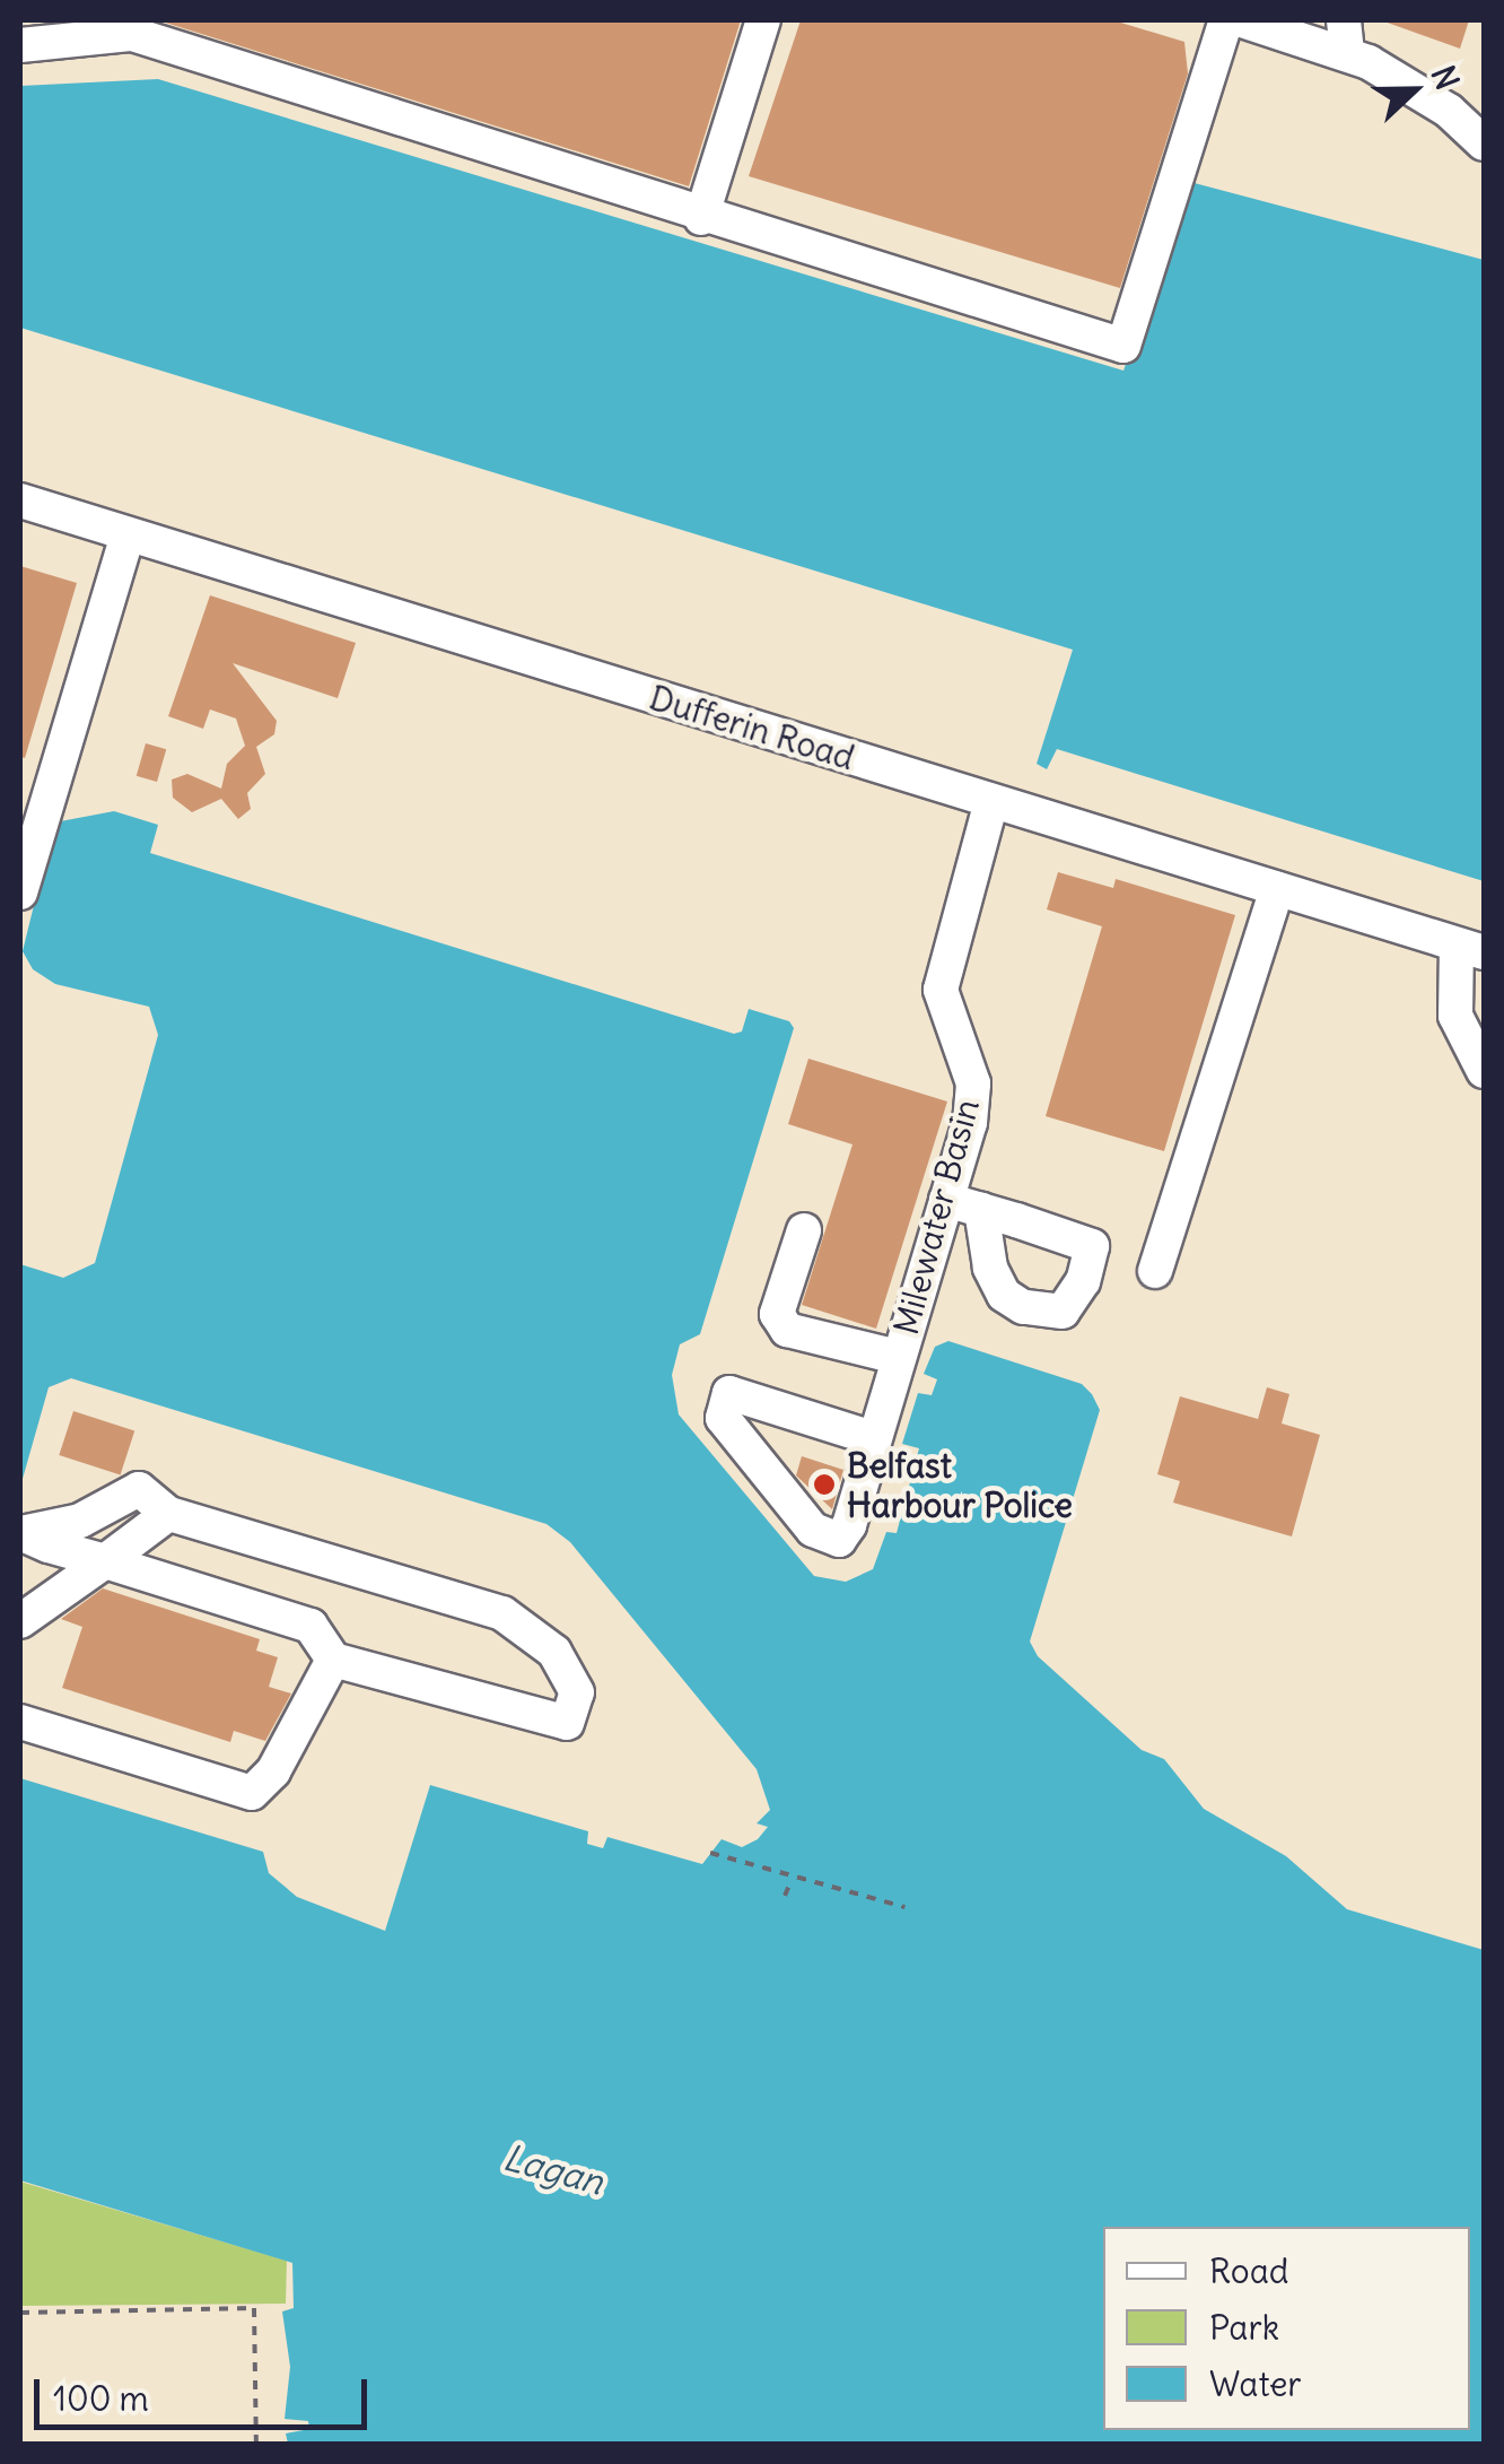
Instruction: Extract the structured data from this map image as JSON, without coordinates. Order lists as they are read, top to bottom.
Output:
{
  "streets": {
    "street": ["Dufferin Road", "Milewater Basin"]
  },
  "crossings": [
    ["Dufferin Road", "Milewater Basin"]
  ],
  "water": ["Lagan"],
  "places": ["Belfast Harbour Police"],
  "legend": ["Road", "Park", "Water"],
  "scale_bar": "100 m",
  "north": "right"
}
